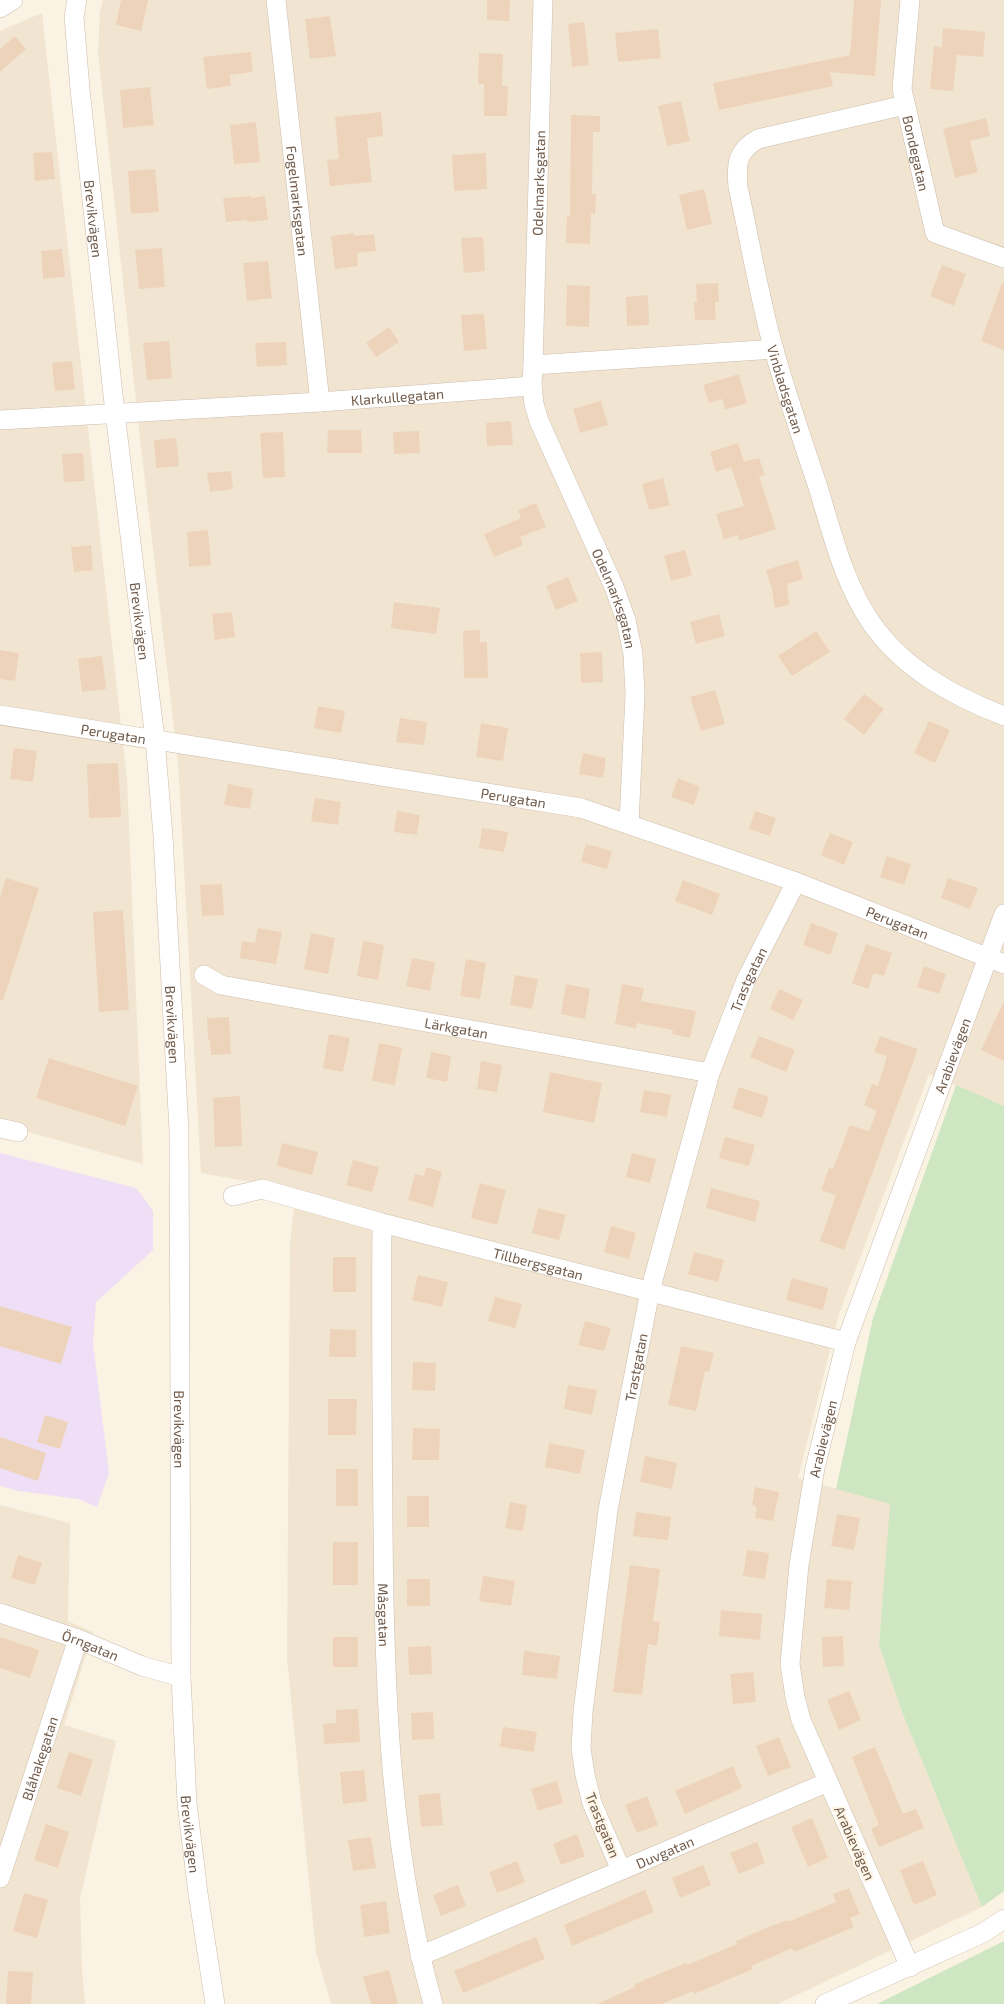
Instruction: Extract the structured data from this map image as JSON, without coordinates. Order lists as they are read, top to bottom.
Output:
{
  "streets": {
    "street": [
      "Bondegatan",
      "Odelmarksgatan",
      "Fogelmarksgatan",
      "Brevikvägen",
      "Vinbladsgatan",
      "Klarkullegatan",
      "Perugatan",
      "Trastgatan",
      "Lärkgatan",
      "Arabievägen",
      "Tillbergsgatan",
      "Måsgatan",
      "Örngatan",
      "Blåhakegatan",
      "Duvgatan"
    ]
  },
  "crossings": [
    ["Bondegatan", "Vinbladsgatan"],
    ["Odelmarksgatan", "Klarkullegatan"],
    ["Odelmarksgatan", "Perugatan"],
    ["Fogelmarksgatan", "Klarkullegatan"],
    ["Brevikvägen", "Klarkullegatan"],
    ["Brevikvägen", "Perugatan"],
    ["Brevikvägen", "Örngatan"],
    ["Perugatan", "Trastgatan"],
    ["Perugatan", "Arabievägen"],
    ["Trastgatan", "Lärkgatan"],
    ["Trastgatan", "Tillbergsgatan"],
    ["Trastgatan", "Duvgatan"],
    ["Arabievägen", "Tillbergsgatan"],
    ["Arabievägen", "Duvgatan"],
    ["Tillbergsgatan", "Måsgatan"],
    ["Måsgatan", "Duvgatan"],
    ["Örngatan", "Blåhakegatan"]
  ]
}
